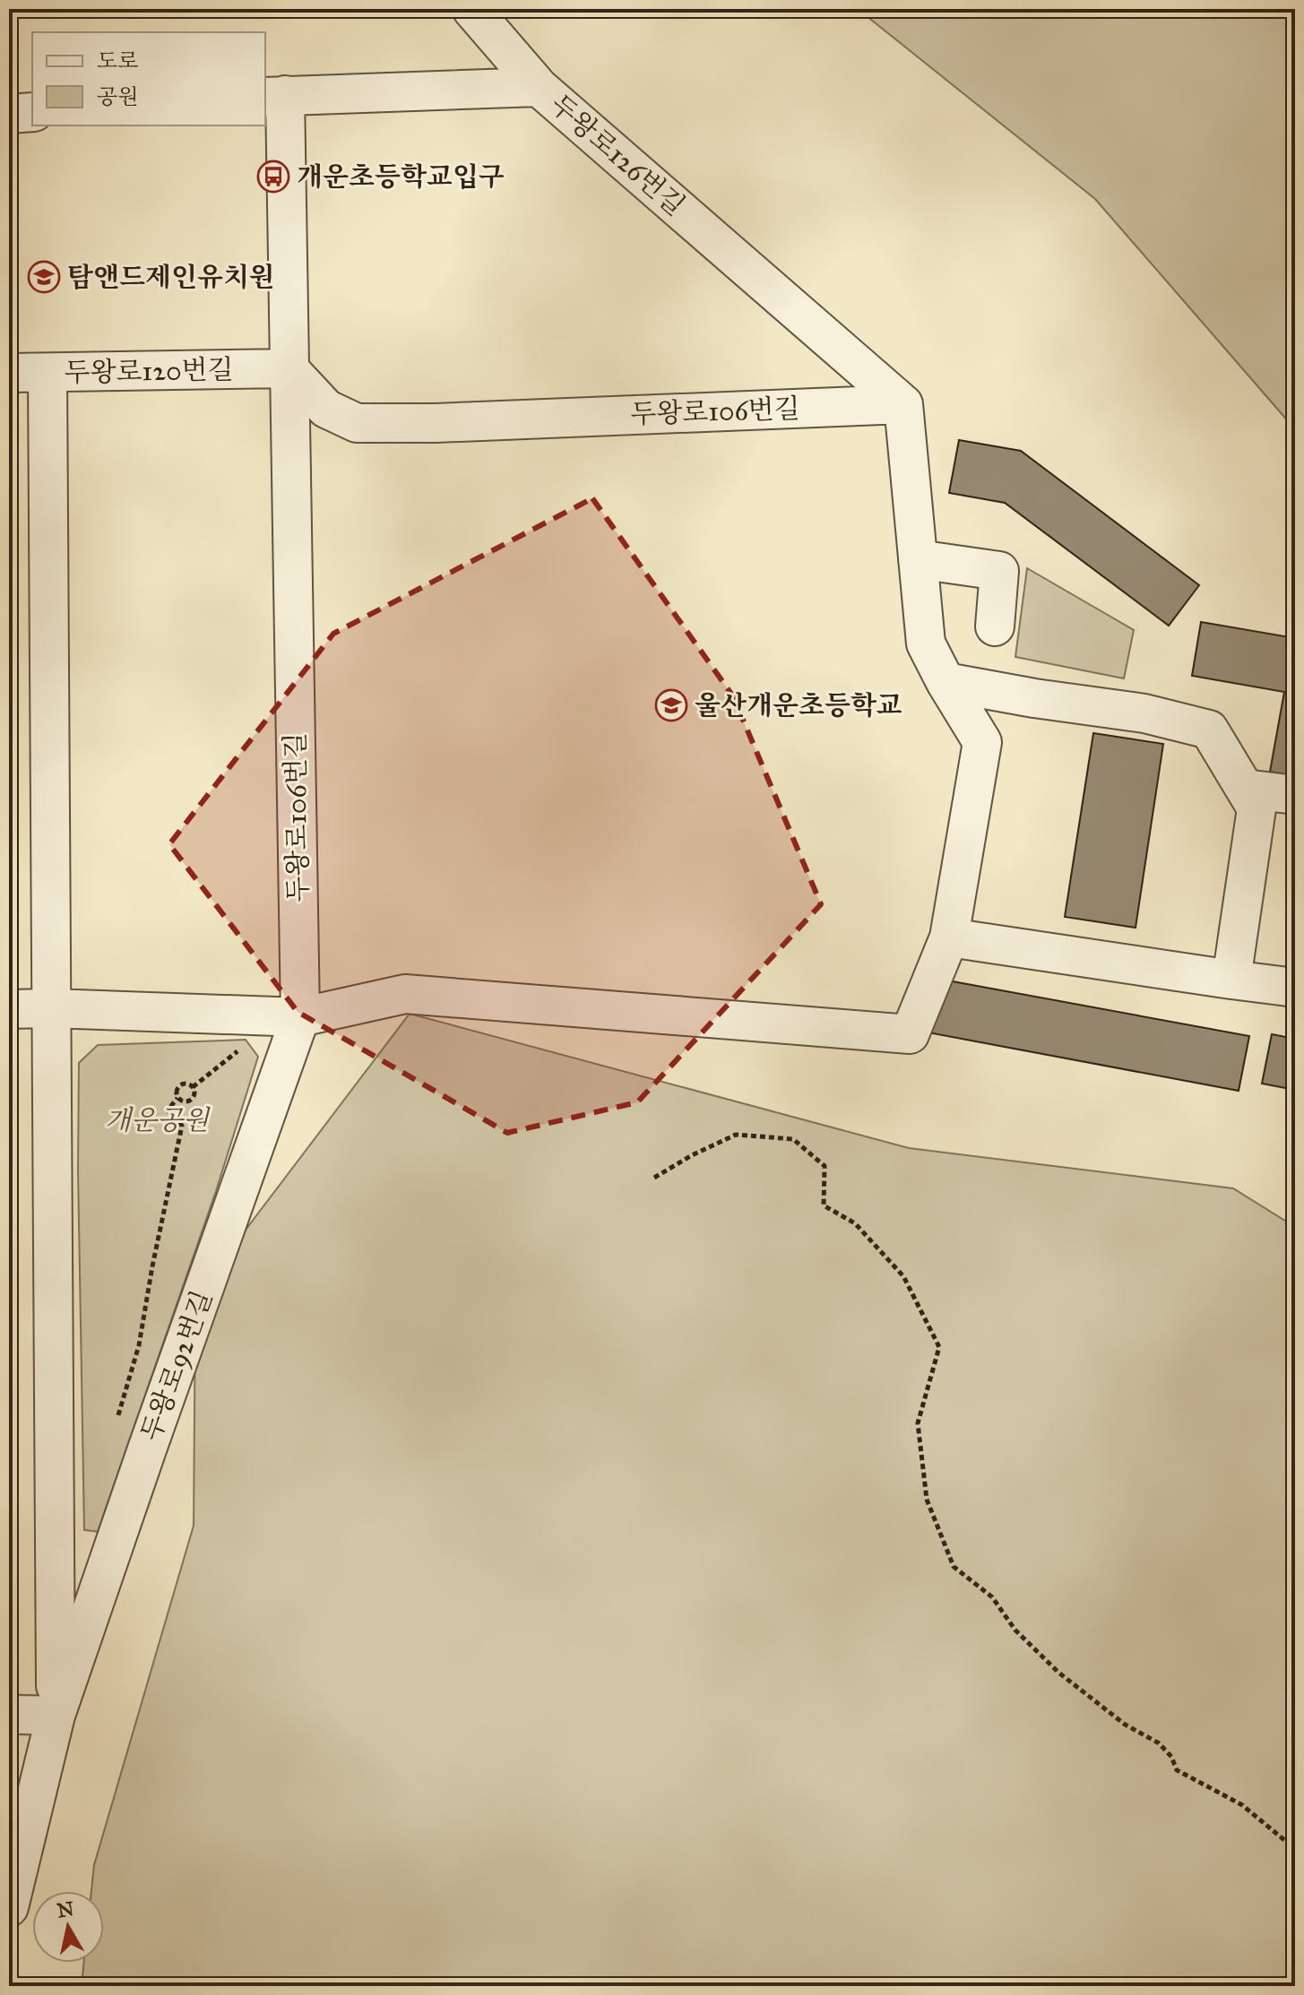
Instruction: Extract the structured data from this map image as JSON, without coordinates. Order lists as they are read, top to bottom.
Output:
{
  "streets": {
    "street": [
      "두왕로126번길",
      "두왕로120번길",
      "두왕로106번길",
      "두왕로92번길"
    ]
  },
  "crossings": [
    ["두왕로126번길", "두왕로106번길"],
    ["두왕로120번길", "두왕로106번길"],
    ["두왕로106번길", "두왕로92번길"]
  ],
  "parks": ["개운공원"],
  "places": {
    "bus stop": ["개운초등학교입구"],
    "school or university": ["탐앤드제인유치원", "울산개운초등학교"]
  },
  "legend": ["도로", "공원"],
  "north": "top"
}
